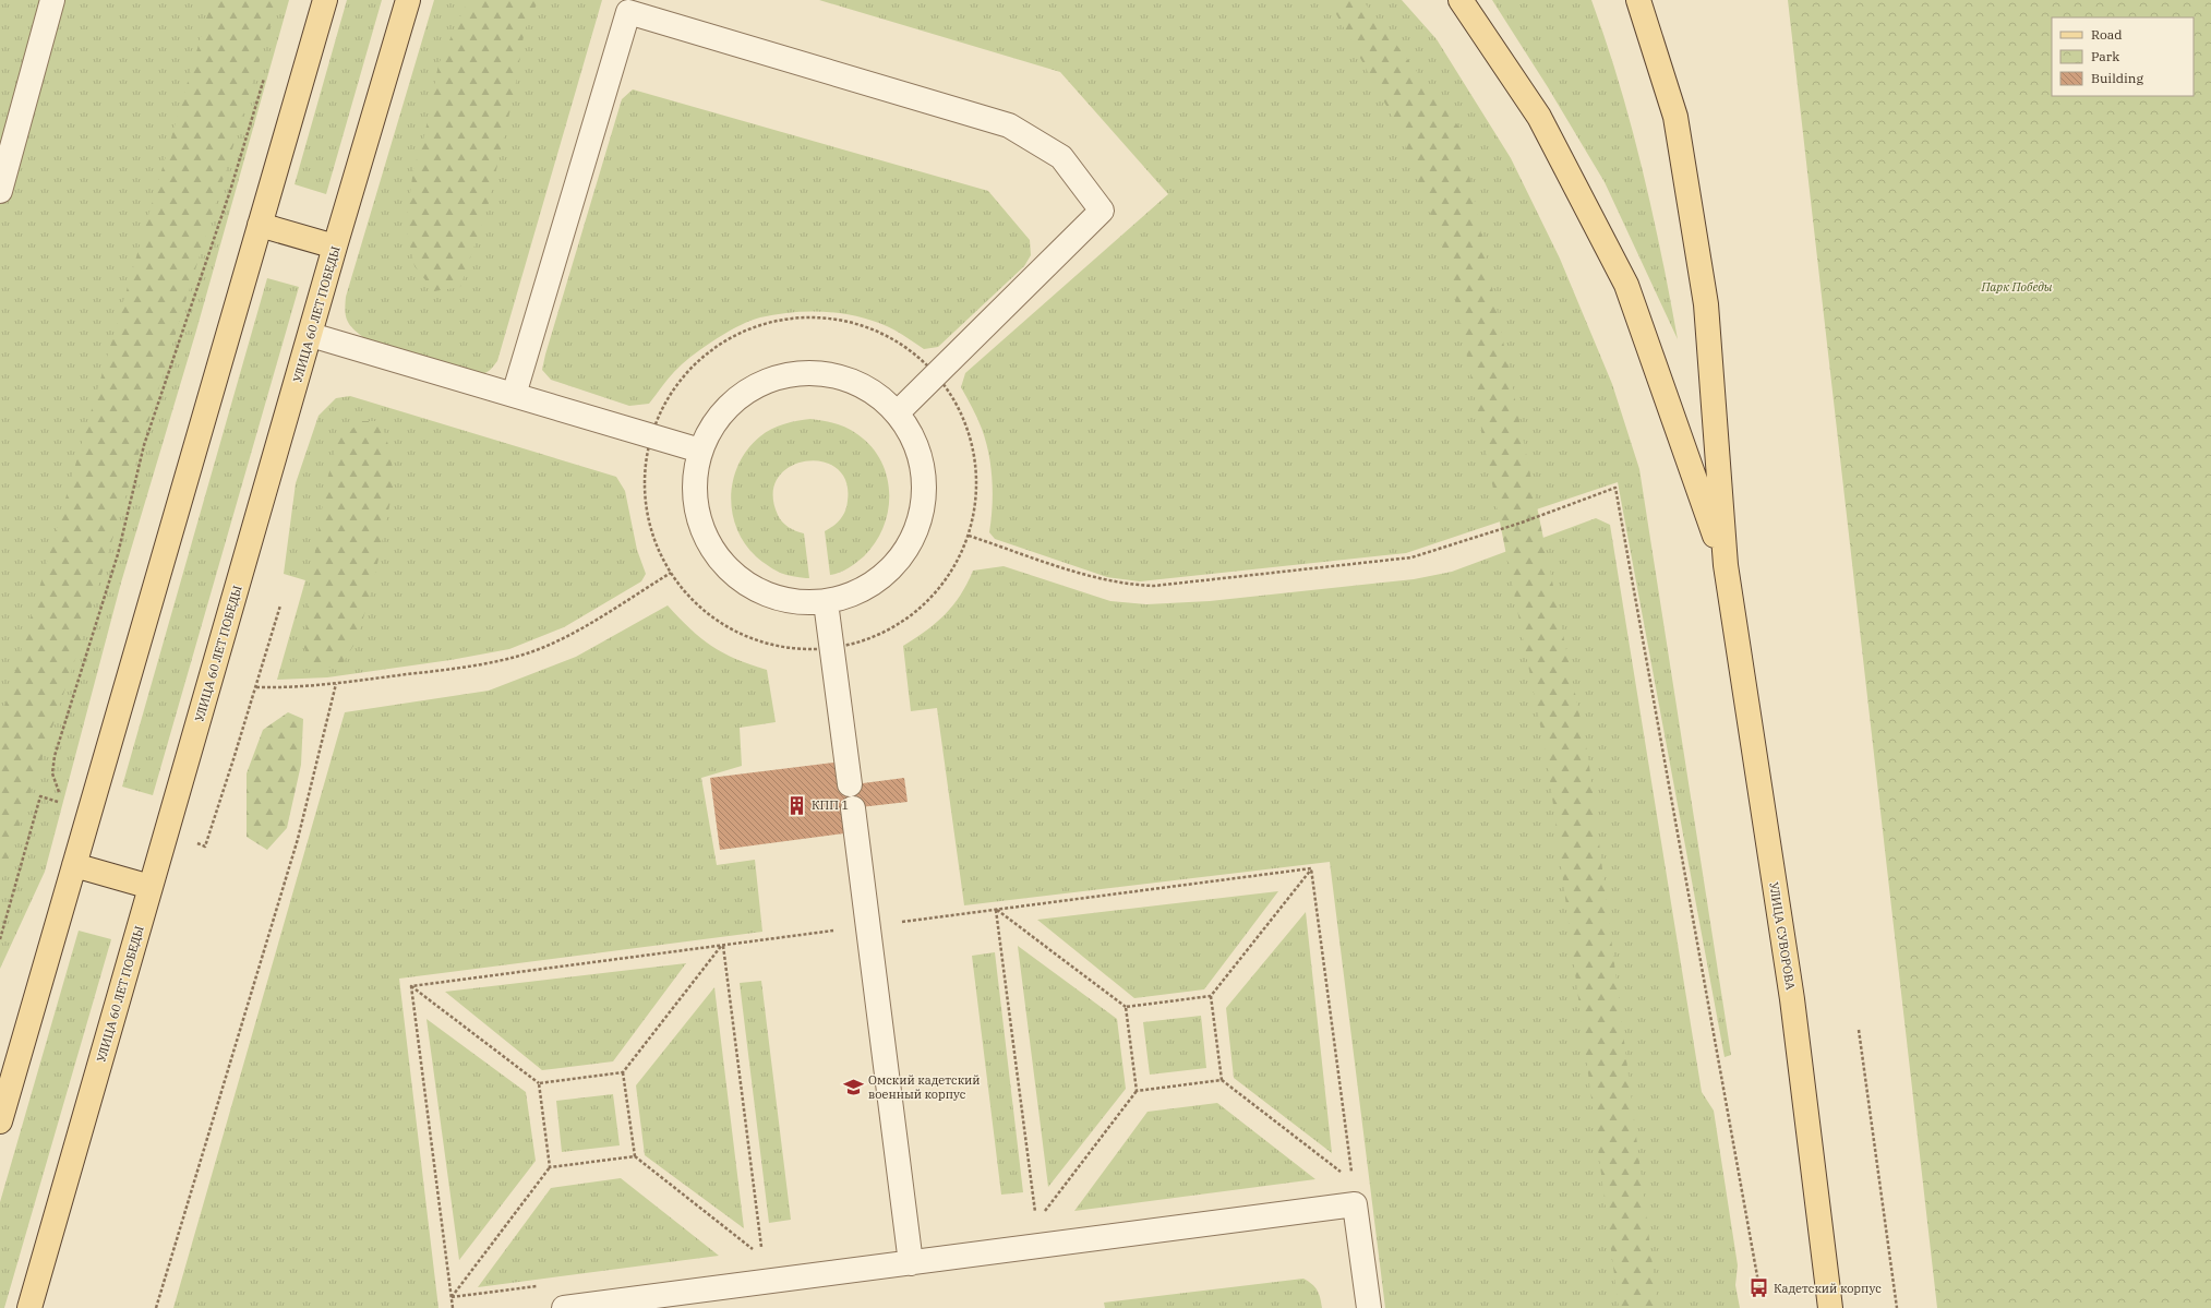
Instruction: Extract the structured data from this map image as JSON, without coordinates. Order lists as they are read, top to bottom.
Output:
{
  "streets": {
    "main road": ["УЛИЦА 60 ЛЕТ ПОБЕДЫ", "УЛИЦА СУВОРОВА"]
  },
  "parks": ["Парк Победы"],
  "places": {
    "building": ["КПП 1"],
    "school or university": ["Омский кадетский военный корпус"],
    "bus stop": ["Кадетский корпус"]
  },
  "legend": ["Road", "Park", "Building"]
}
